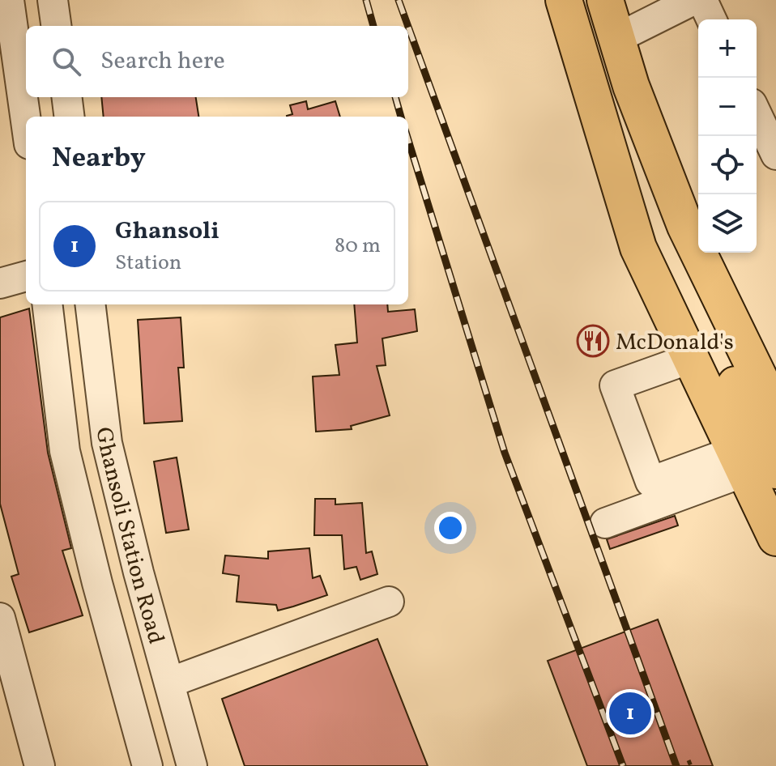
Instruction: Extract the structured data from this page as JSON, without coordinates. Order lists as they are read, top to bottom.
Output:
{
  "streets": {
    "street": ["Ghansoli Station Road"]
  },
  "places": {
    "restaurant": ["McDonald's"]
  },
  "page": {
    "map_buttons": ["+", "−"],
    "search": "Search here",
    "heading": "Nearby",
    "list": [
      {
        "mark": "1",
        "name": "Ghansoli",
        "note": "Station",
        "value": "80 m"
      }
    ],
    "pins": "1"
  }
}
